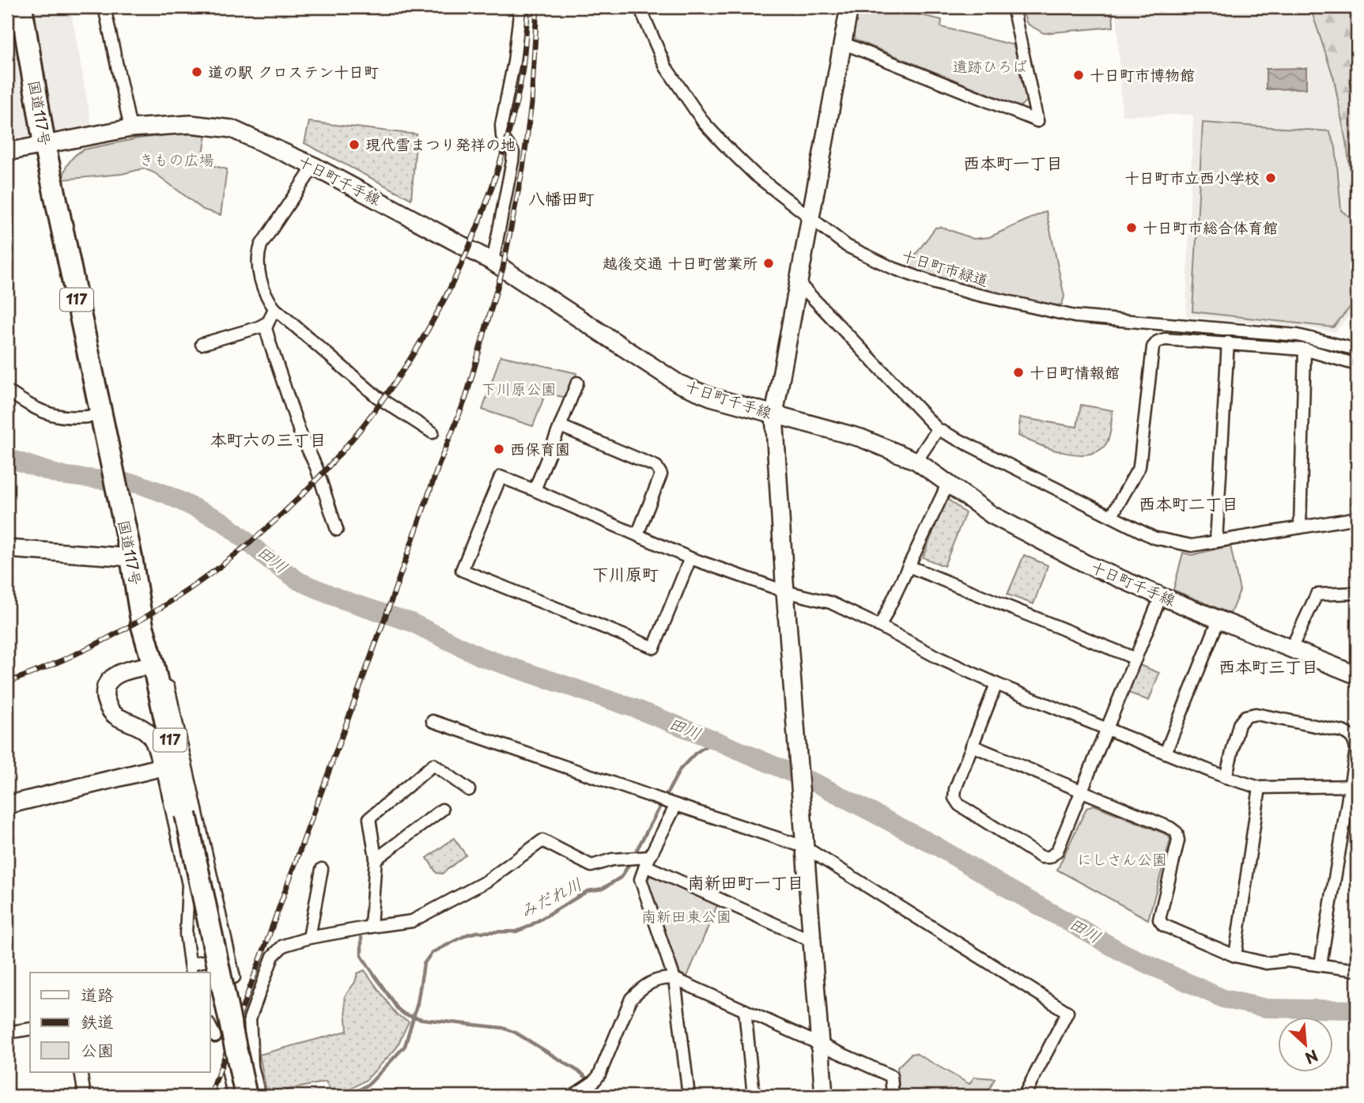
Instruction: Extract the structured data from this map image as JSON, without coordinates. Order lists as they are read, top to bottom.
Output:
{
  "streets": {
    "highway": ["国道117号", "117"],
    "street": ["十日町千手線", "十日町市緑道"]
  },
  "crossings": [
    ["国道117号", "十日町千手線"]
  ],
  "districts": [
    "西本町一丁目",
    "八幡田町",
    "本町六の三丁目",
    "西本町二丁目",
    "下川原町",
    "西本町三丁目",
    "南新田町一丁目"
  ],
  "water": ["田川", "みだれ川"],
  "parks": [
    "遺跡ひろば",
    "きもの広場",
    "下川原公園",
    "にしさん公園",
    "南新田東公園"
  ],
  "places": [
    "道の駅 クロステン十日町",
    "十日町市博物館",
    "現代雪まつり発祥の地",
    "十日町市立西小学校",
    "十日町市総合体育館",
    "越後交通 十日町営業所",
    "十日町情報館",
    "西保育園"
  ],
  "legend": ["道路", "鉄道", "公園"],
  "north": "bottom right"
}
